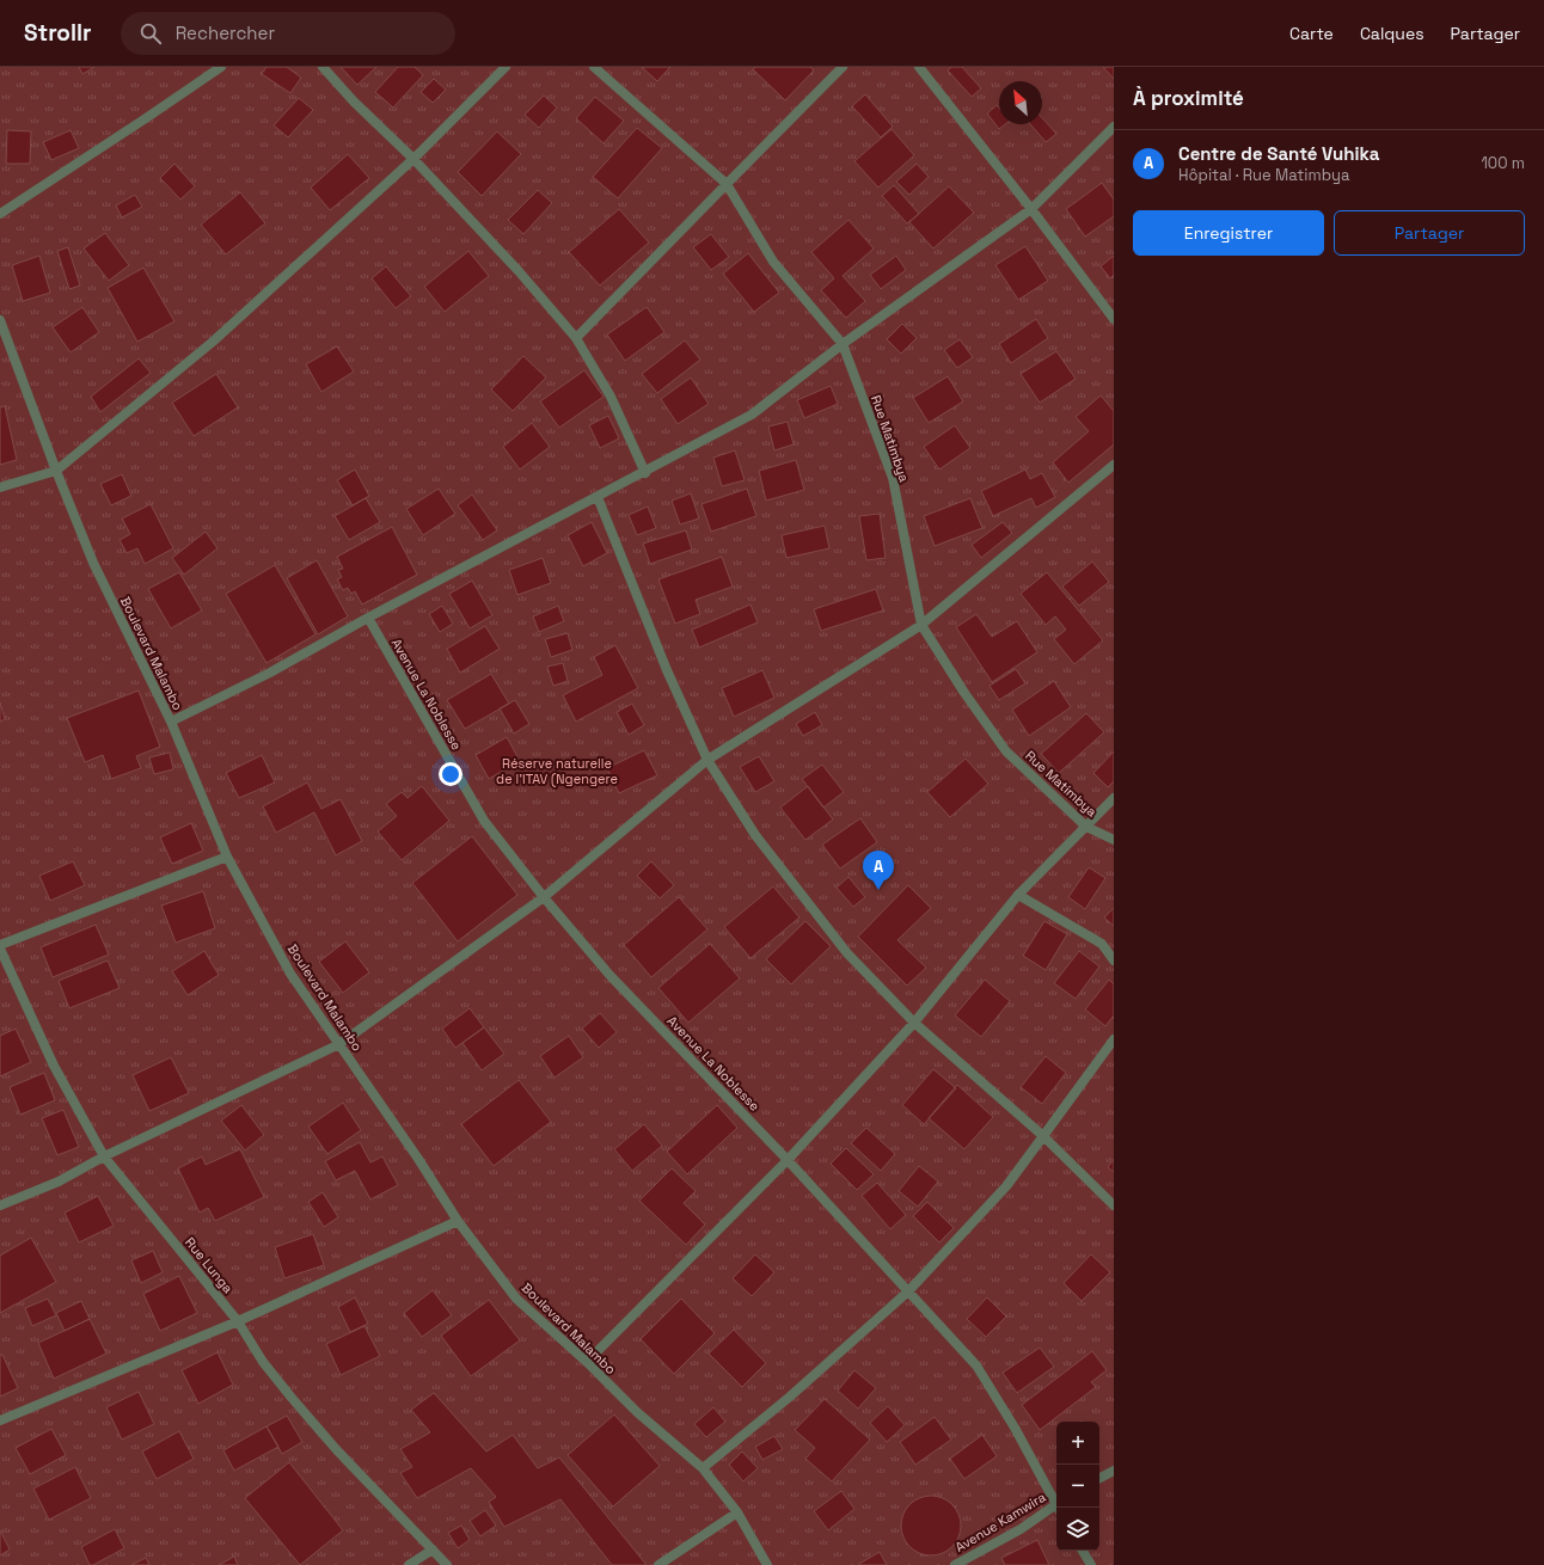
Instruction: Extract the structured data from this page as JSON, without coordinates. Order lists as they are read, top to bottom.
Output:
{
  "streets": {
    "street": [
      "Rue Matimbya",
      "Boulevard Malambo",
      "Avenue La Noblesse",
      "Rue Lunga",
      "Avenue Kamwira"
    ]
  },
  "parks": ["Réserve naturelle de l'ITAV (Ngengere"],
  "north": "top left",
  "page": {
    "header": "Strollr",
    "search": "Rechercher",
    "nav": ["Carte", "Calques", "Partager"],
    "heading": "À proximité",
    "list": [
      {
        "mark": "A",
        "name": "Centre de Santé Vuhika",
        "note": "Hôpital · Rue Matimbya",
        "value": "100 m"
      }
    ],
    "buttons": ["Enregistrer", "Partager"],
    "pins": "A",
    "map_buttons": ["+", "−"]
  }
}
